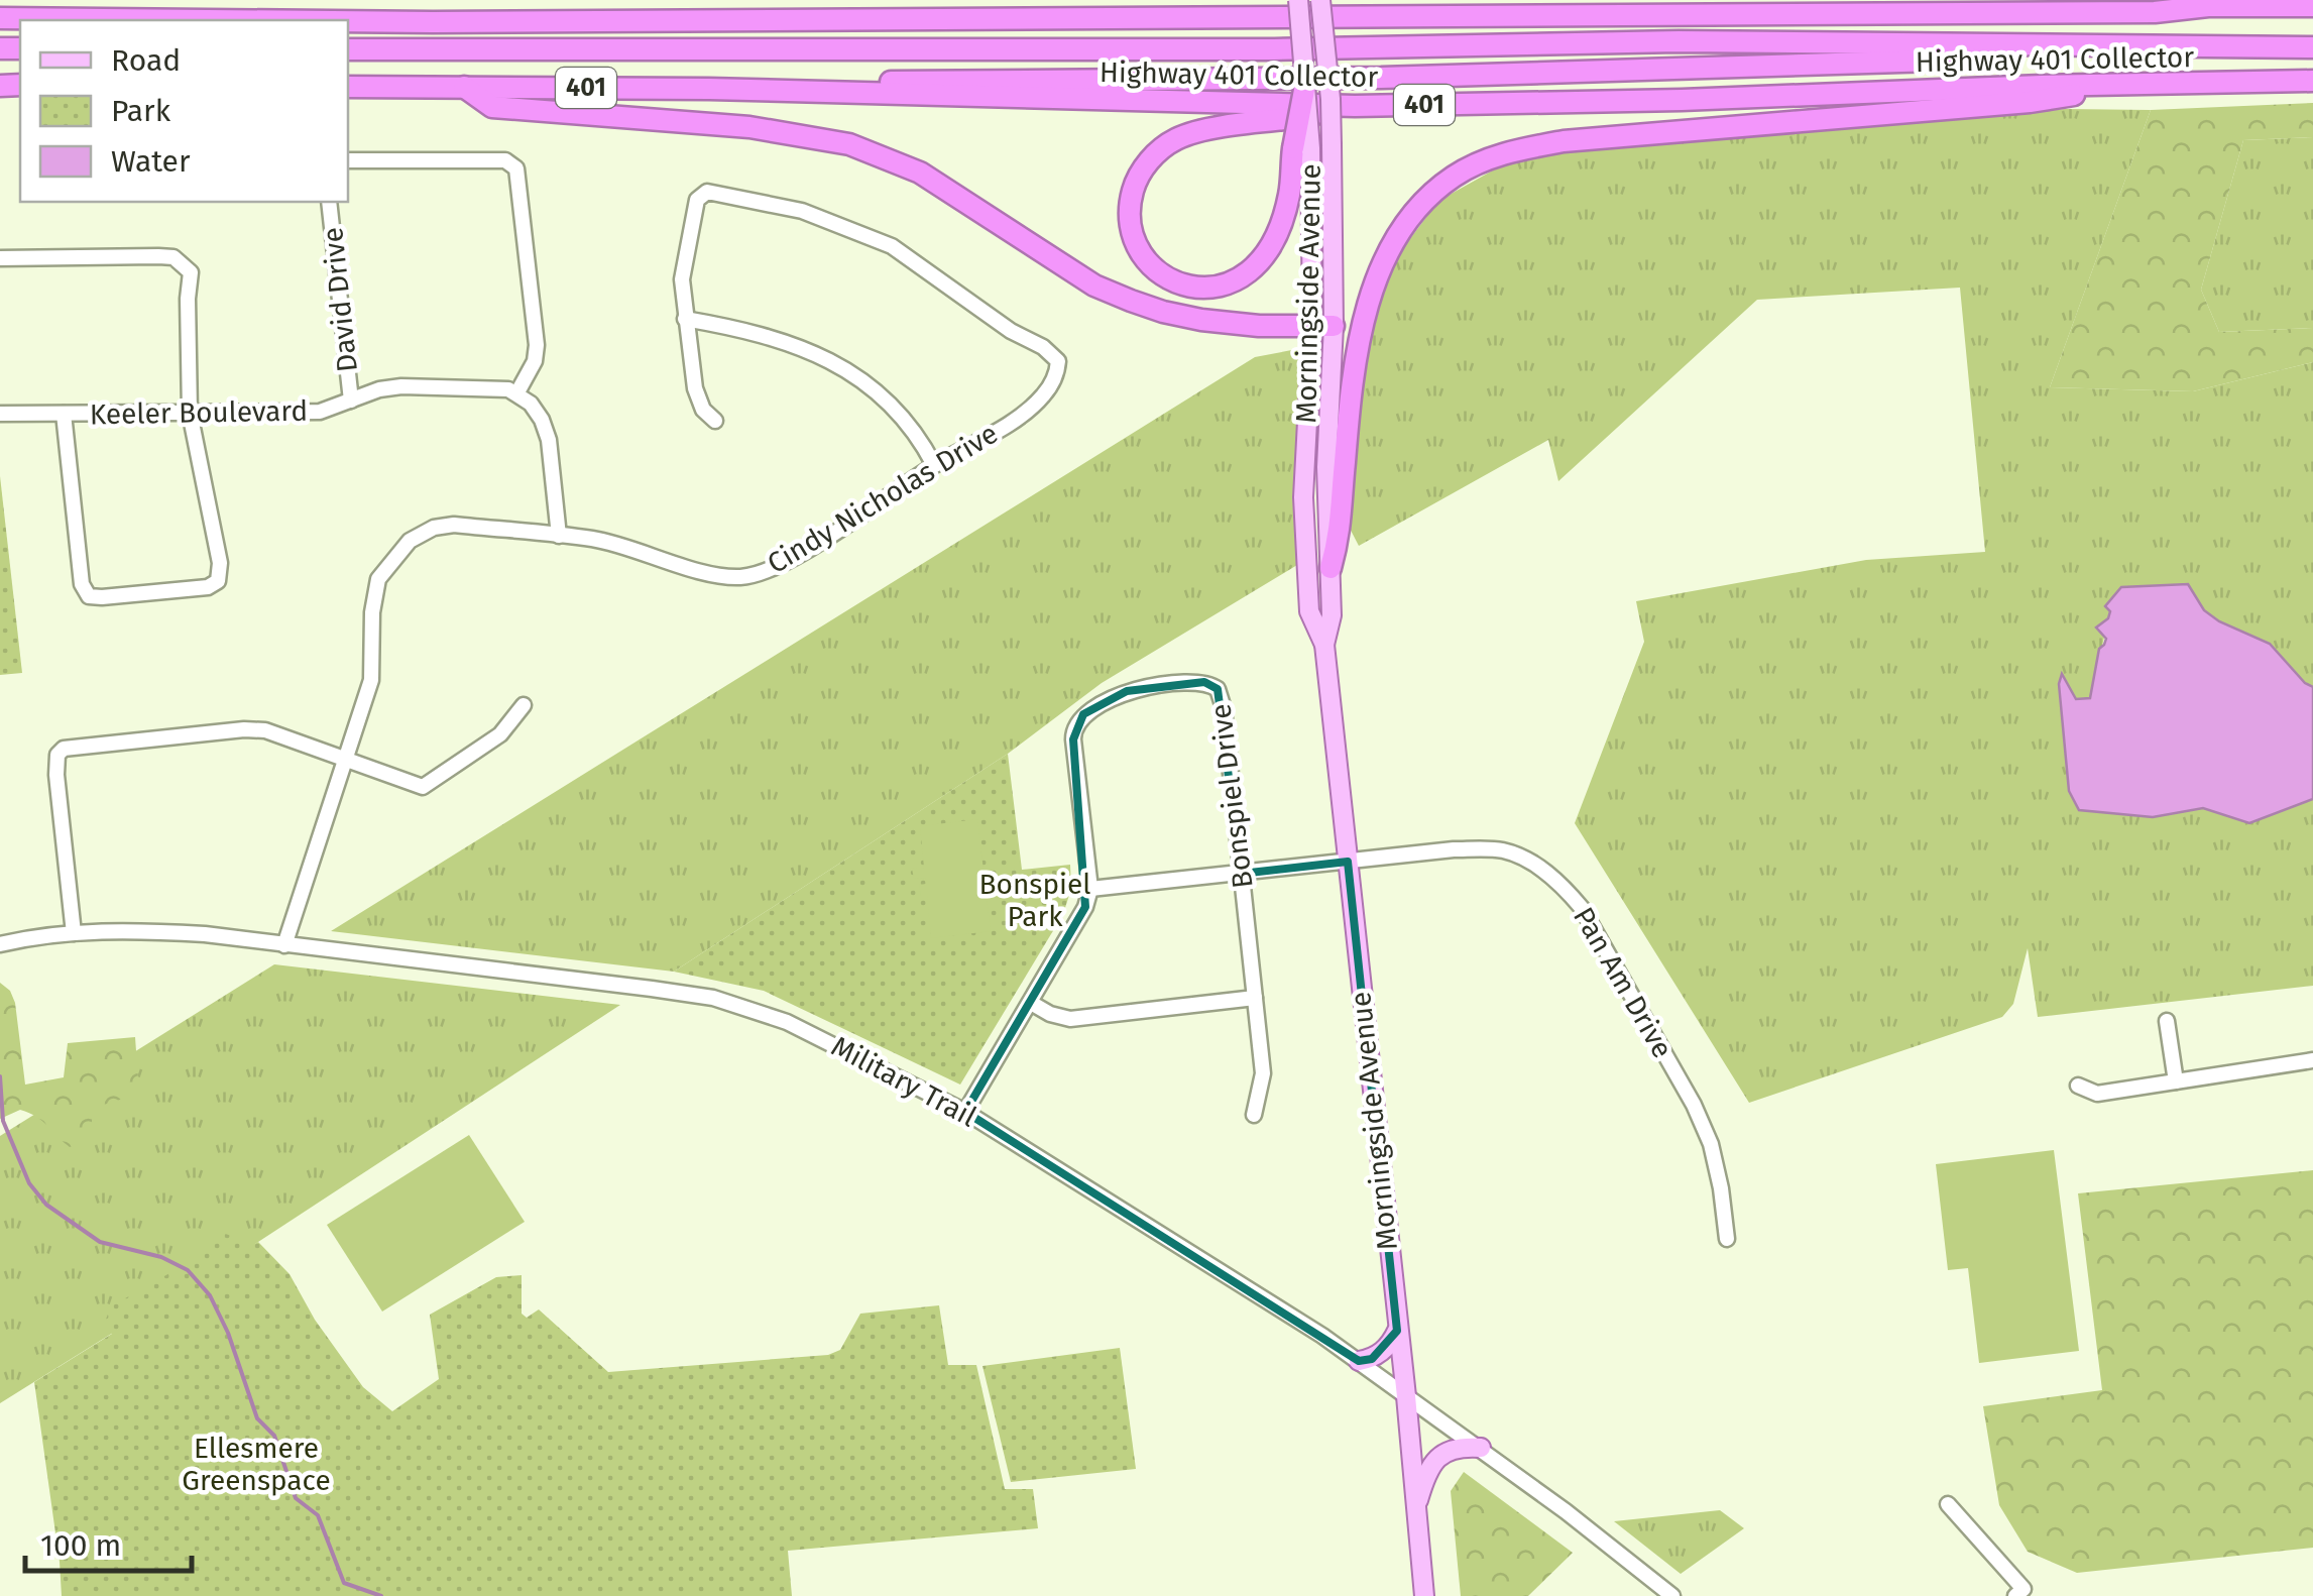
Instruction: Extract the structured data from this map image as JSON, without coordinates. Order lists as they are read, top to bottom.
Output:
{
  "streets": {
    "highway": ["Highway 401 Collector", "401"],
    "main road": ["Morningside Avenue"],
    "street": [
      "David Drive",
      "Keeler Boulevard",
      "Cindy Nicholas Drive",
      "Bonspiel Drive",
      "Pan Am Drive",
      "Military Trail"
    ]
  },
  "crossings": [
    ["Morningside Avenue", "Pan Am Drive"],
    ["Morningside Avenue", "Military Trail"],
    ["David Drive", "Keeler Boulevard"],
    ["Bonspiel Drive", "Pan Am Drive"]
  ],
  "parks": ["Bonspiel Park", "Ellesmere Greenspace"],
  "legend": ["Road", "Park", "Water"],
  "scale_bar": "100 m"
}
